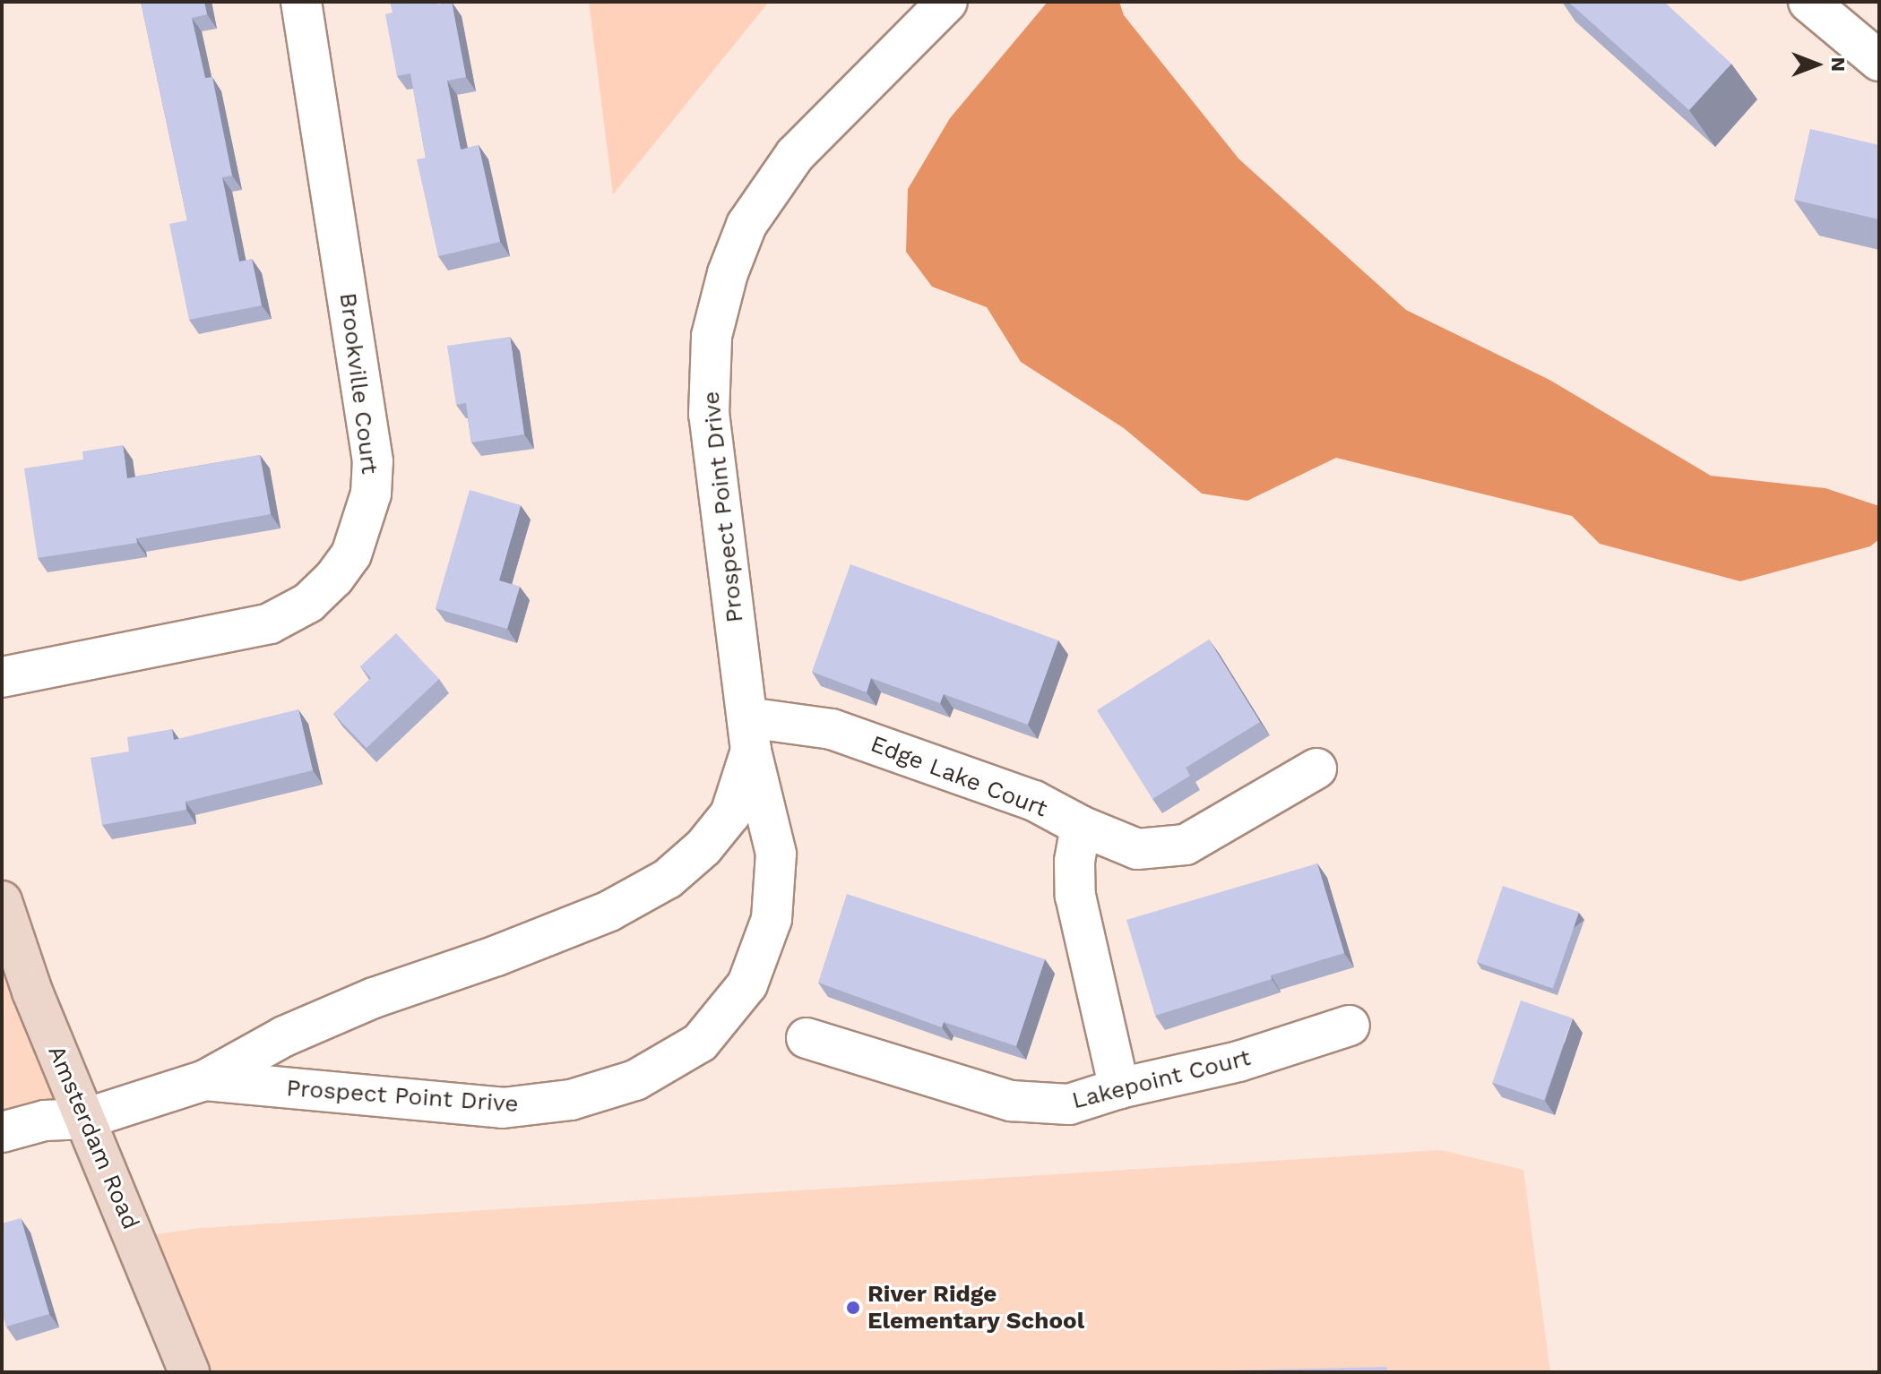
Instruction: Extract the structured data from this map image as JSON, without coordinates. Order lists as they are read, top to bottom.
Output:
{
  "streets": {
    "main road": ["Amsterdam Road"],
    "street": [
      "Brookville Court",
      "Prospect Point Drive",
      "Edge Lake Court",
      "Lakepoint Court"
    ]
  },
  "crossings": [
    ["Prospect Point Drive", "Edge Lake Court"],
    ["Prospect Point Drive", "Amsterdam Road"]
  ],
  "places": ["River Ridge Elementary School"],
  "north": "right"
}
